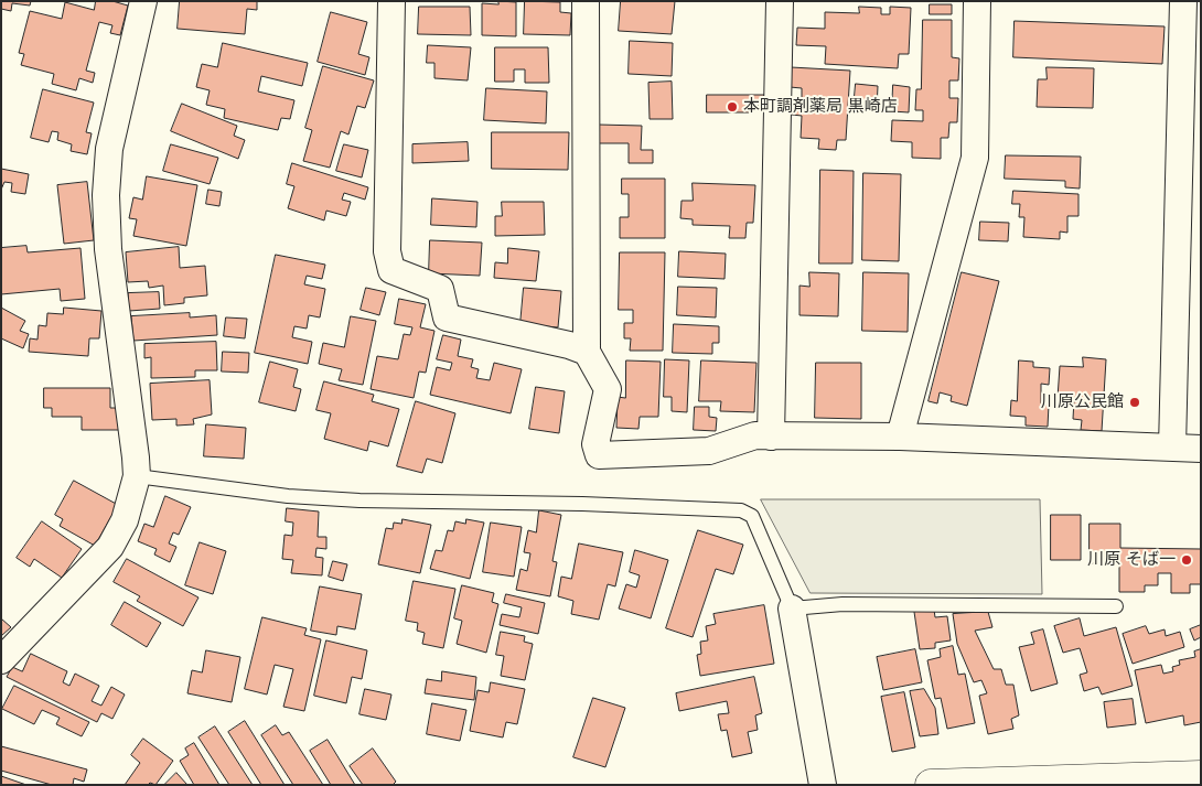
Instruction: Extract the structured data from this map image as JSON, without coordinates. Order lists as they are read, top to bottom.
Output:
{
  "places": ["本町調剤薬局 黒崎店", "川原公民館", "川原 そば一"]
}
